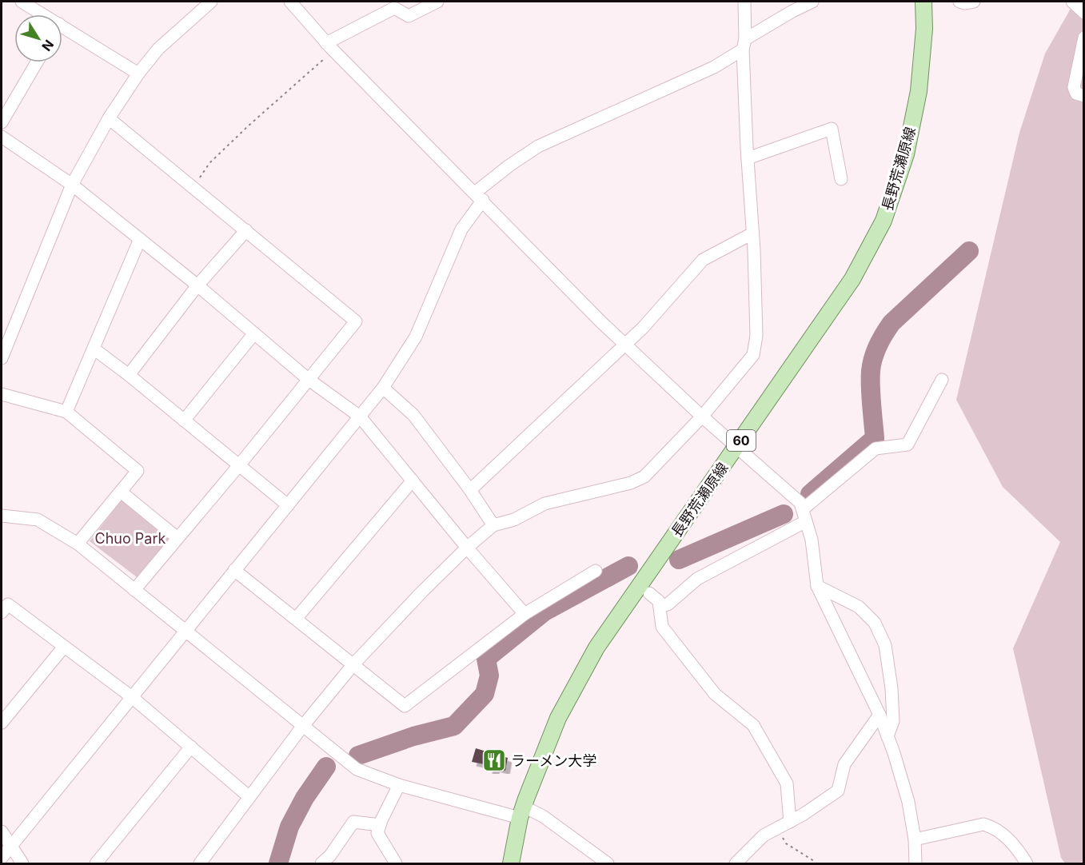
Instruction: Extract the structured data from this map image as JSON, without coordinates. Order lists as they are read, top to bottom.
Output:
{
  "streets": {
    "main road": ["長野荒瀬原線", "60"]
  },
  "parks": ["Chuo Park"],
  "places": {
    "restaurant": ["ラーメン大学"]
  },
  "north": "bottom right"
}
